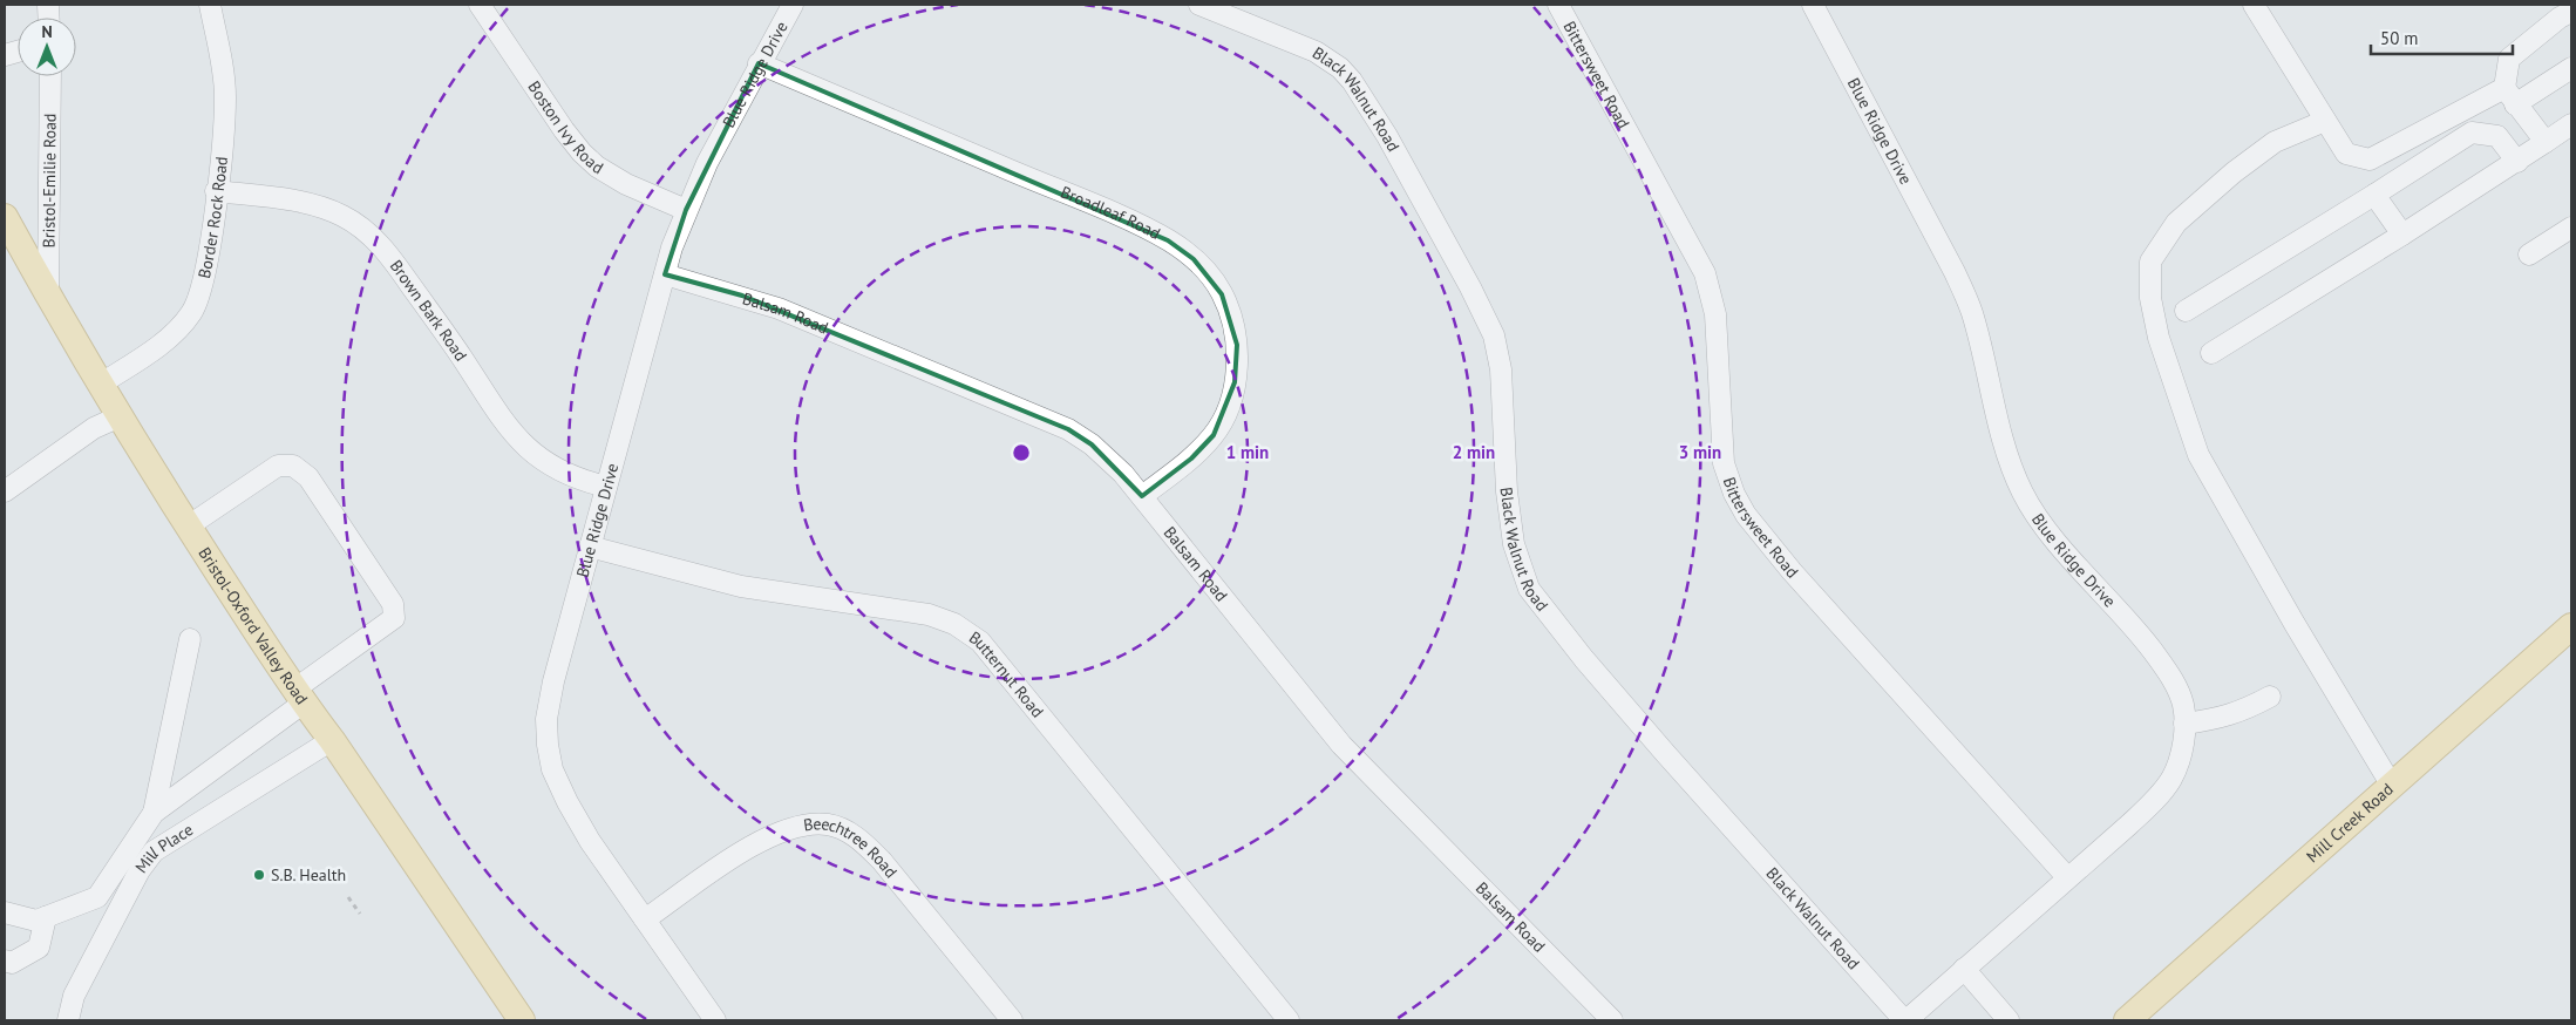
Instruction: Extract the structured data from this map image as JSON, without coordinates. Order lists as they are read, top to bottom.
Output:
{
  "streets": {
    "main road": ["Bristol-Oxford Valley Road", "Mill Creek Road"],
    "street": [
      "Bittersweet Road",
      "Blue Ridge Drive",
      "Black Walnut Road",
      "Boston Ivy Road",
      "Bristol-Emilie Road",
      "Broadleaf Road",
      "Border Rock Road",
      "Brown Bark Road",
      "Balsam Road",
      "Butternut Road",
      "Mill Place",
      "Beechtree Road"
    ]
  },
  "crossings": [
    ["Bittersweet Road", "Blue Ridge Drive"],
    ["Blue Ridge Drive", "Black Walnut Road"],
    ["Blue Ridge Drive", "Boston Ivy Road"],
    ["Blue Ridge Drive", "Broadleaf Road"],
    ["Blue Ridge Drive", "Brown Bark Road"],
    ["Blue Ridge Drive", "Balsam Road"],
    ["Blue Ridge Drive", "Butternut Road"],
    ["Blue Ridge Drive", "Beechtree Road"],
    ["Bristol-Emilie Road", "Bristol-Oxford Valley Road"],
    ["Broadleaf Road", "Balsam Road"],
    ["Border Rock Road", "Brown Bark Road"],
    ["Border Rock Road", "Bristol-Oxford Valley Road"],
    ["Bristol-Oxford Valley Road", "Mill Place"]
  ],
  "places": ["S.B. Health"],
  "scale_bar": "50 m",
  "north": "top",
  "rings": ["1 min", "2 min", "3 min"]
}
